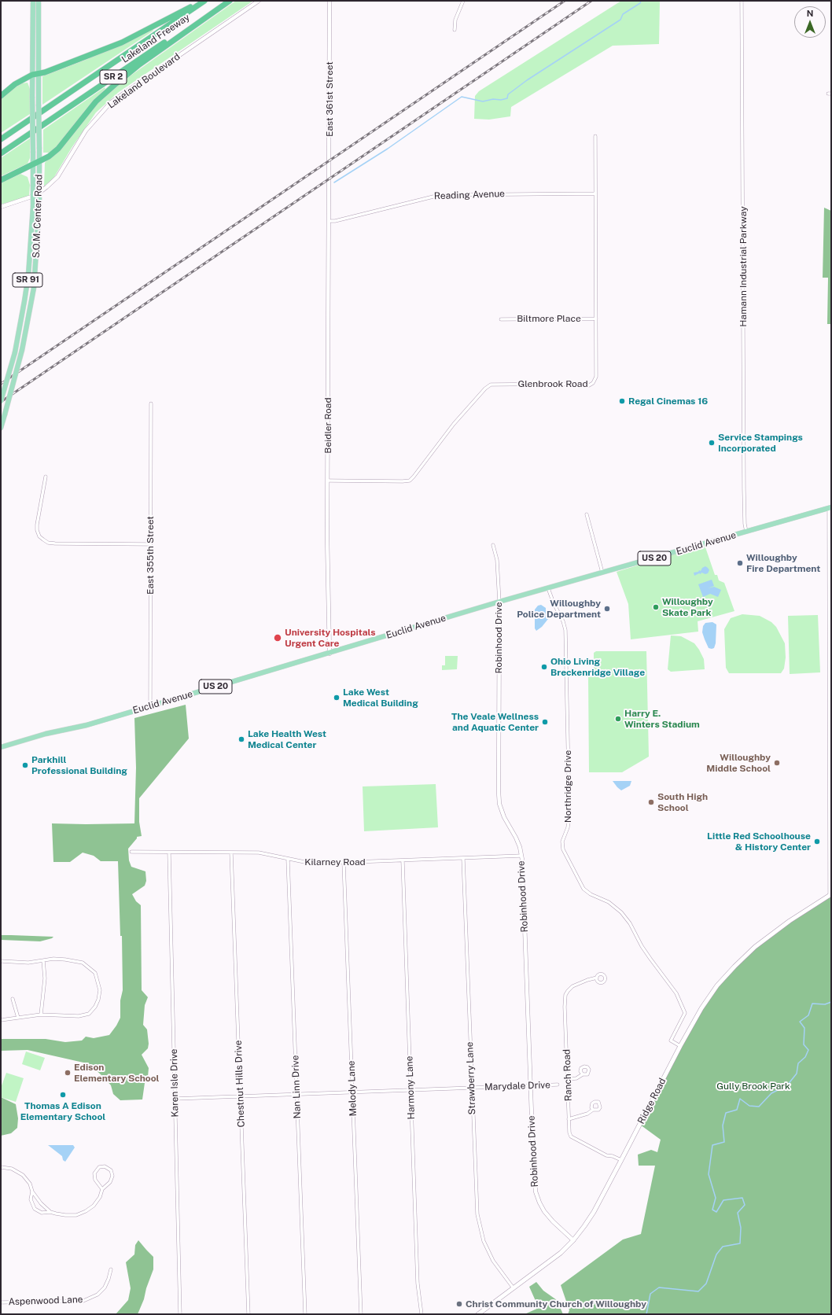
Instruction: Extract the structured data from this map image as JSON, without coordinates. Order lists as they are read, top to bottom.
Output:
{
  "streets": {
    "highway": ["Lakeland Freeway", "SR 2"],
    "main road": [
      "S.O.M. Center Road",
      "SR 91",
      "Euclid Avenue",
      "US 20",
      "Ridge Road"
    ],
    "street": [
      "Lakeland Boulevard",
      "East 361st Street",
      "Reading Avenue",
      "Hamann Industrial Parkway",
      "Biltmore Place",
      "Glenbrook Road",
      "Beidler Road",
      "East 355th Street",
      "Robinhood Drive",
      "Northridge Drive",
      "Kilarney Road",
      "Ranch Road",
      "Strawberry Lane",
      "Karen Isle Drive",
      "Chestnut Hills Drive",
      "Marydale Drive",
      "Nan Linn Drive",
      "Harmony Lane",
      "Melody Lane",
      "Aspenwood Lane"
    ]
  },
  "crossings": [
    ["East 361st Street", "Beidler Road"],
    ["Reading Avenue", "Glenbrook Road"],
    ["Reading Avenue", "Beidler Road"],
    ["Hamann Industrial Parkway", "Euclid Avenue"],
    ["Biltmore Place", "Glenbrook Road"],
    ["Glenbrook Road", "Beidler Road"],
    ["Beidler Road", "Euclid Avenue"],
    ["Euclid Avenue", "East 355th Street"],
    ["Euclid Avenue", "Robinhood Drive"],
    ["Euclid Avenue", "Northridge Drive"],
    ["Robinhood Drive", "Kilarney Road"],
    ["Robinhood Drive", "Marydale Drive"],
    ["Robinhood Drive", "Ridge Road"],
    ["Northridge Drive", "Ridge Road"],
    ["Kilarney Road", "Strawberry Lane"],
    ["Kilarney Road", "Karen Isle Drive"],
    ["Kilarney Road", "Chestnut Hills Drive"],
    ["Kilarney Road", "Nan Linn Drive"],
    ["Kilarney Road", "Harmony Lane"],
    ["Kilarney Road", "Melody Lane"],
    ["Ranch Road", "Ridge Road"],
    ["Strawberry Lane", "Marydale Drive"],
    ["Strawberry Lane", "Ridge Road"],
    ["Karen Isle Drive", "Marydale Drive"],
    ["Chestnut Hills Drive", "Marydale Drive"],
    ["Marydale Drive", "Nan Linn Drive"],
    ["Marydale Drive", "Harmony Lane"],
    ["Marydale Drive", "Melody Lane"]
  ],
  "parks": ["Gully Brook Park"],
  "places": [
    "Regal Cinemas 16",
    "Service Stampings Incorporated",
    "Willoughby Fire Department",
    "Willoughby Skate Park",
    "Willoughby Police Department",
    "University Hospitals Urgent Care",
    "Ohio Living Breckenridge Village",
    "Lake West Medical Building",
    "Harry E. Winters Stadium",
    "The Veale Wellness and Aquatic Center",
    "Lake Health West Medical Center",
    "Willoughby Middle School",
    "Parkhill Professional Building",
    "South High School",
    "Little Red Schoolhouse & History Center",
    "Edison Elementary School",
    "Thomas A Edison Elementary School",
    "Christ Community Church of Willoughby"
  ],
  "north": "top"
}
